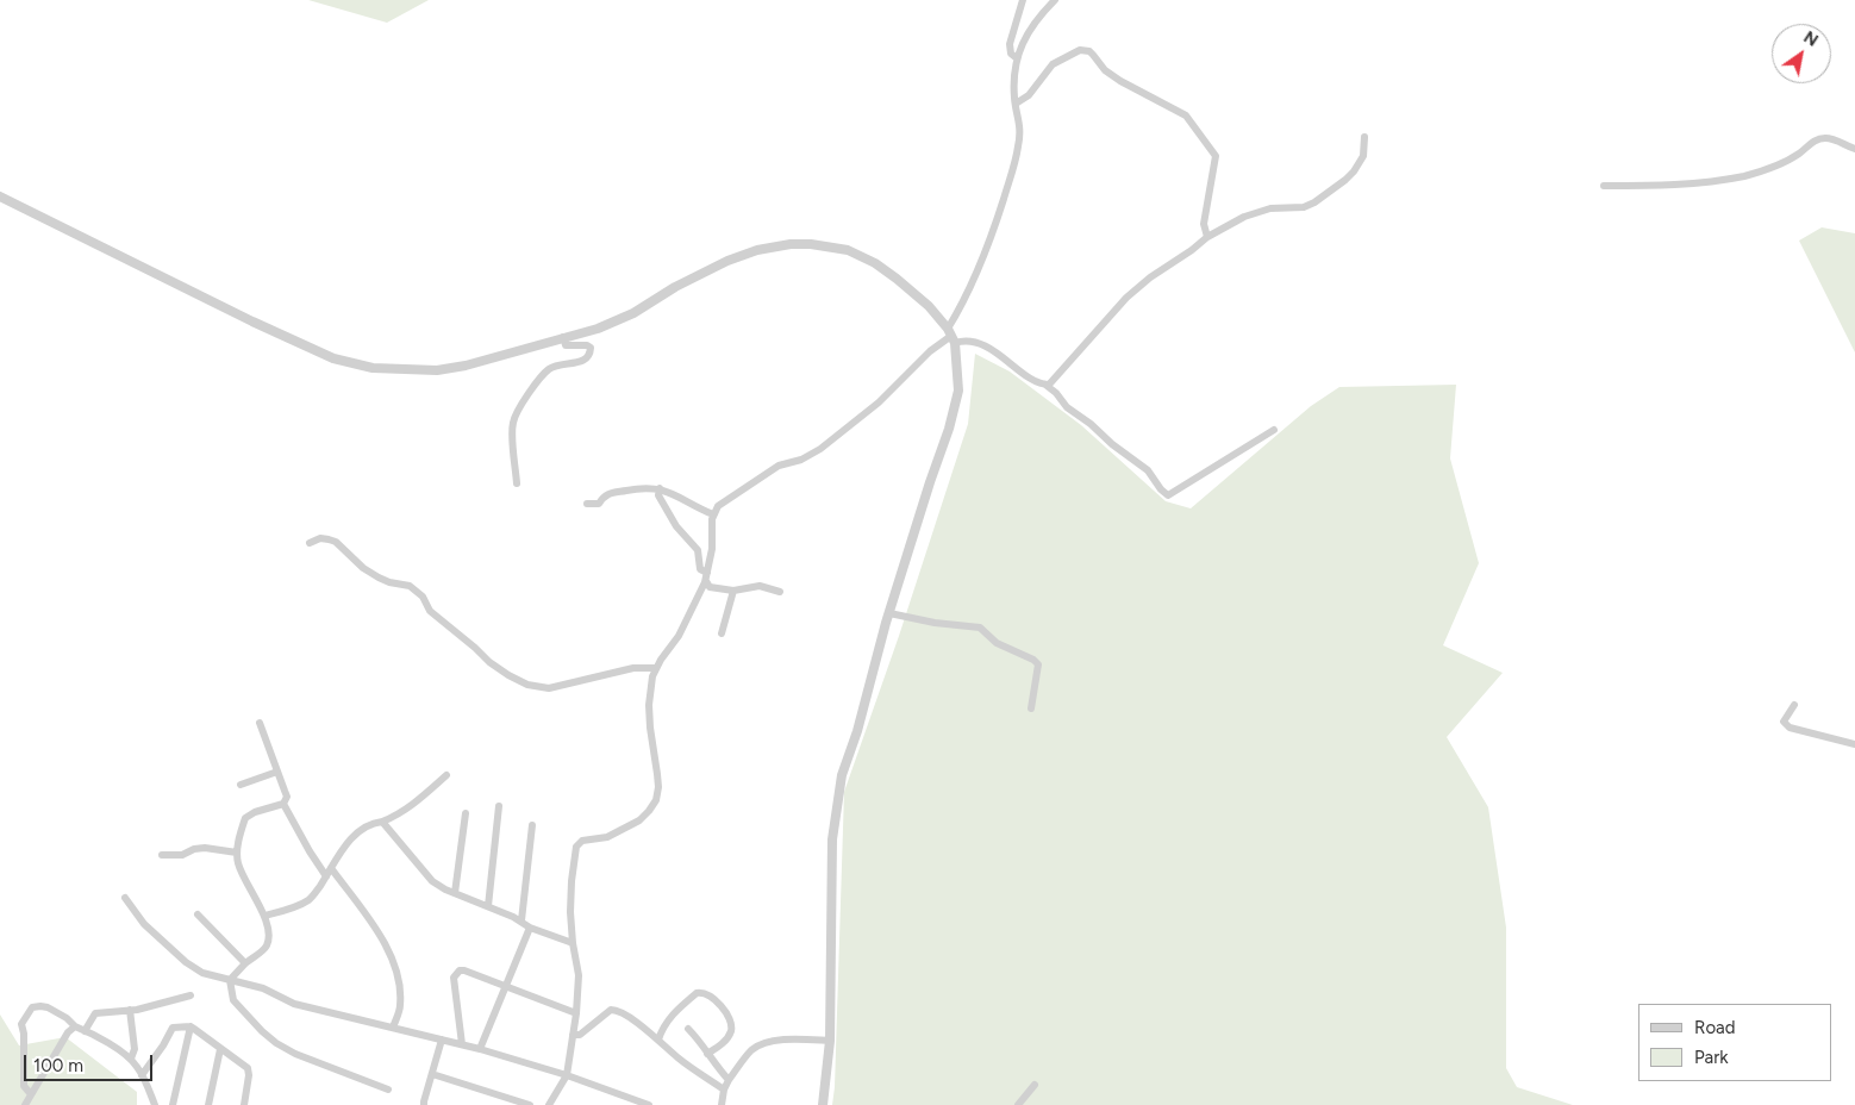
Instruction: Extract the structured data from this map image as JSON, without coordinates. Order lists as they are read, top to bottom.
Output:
{
  "legend": ["Road", "Park"],
  "scale_bar": "100 m",
  "north": "top right"
}
